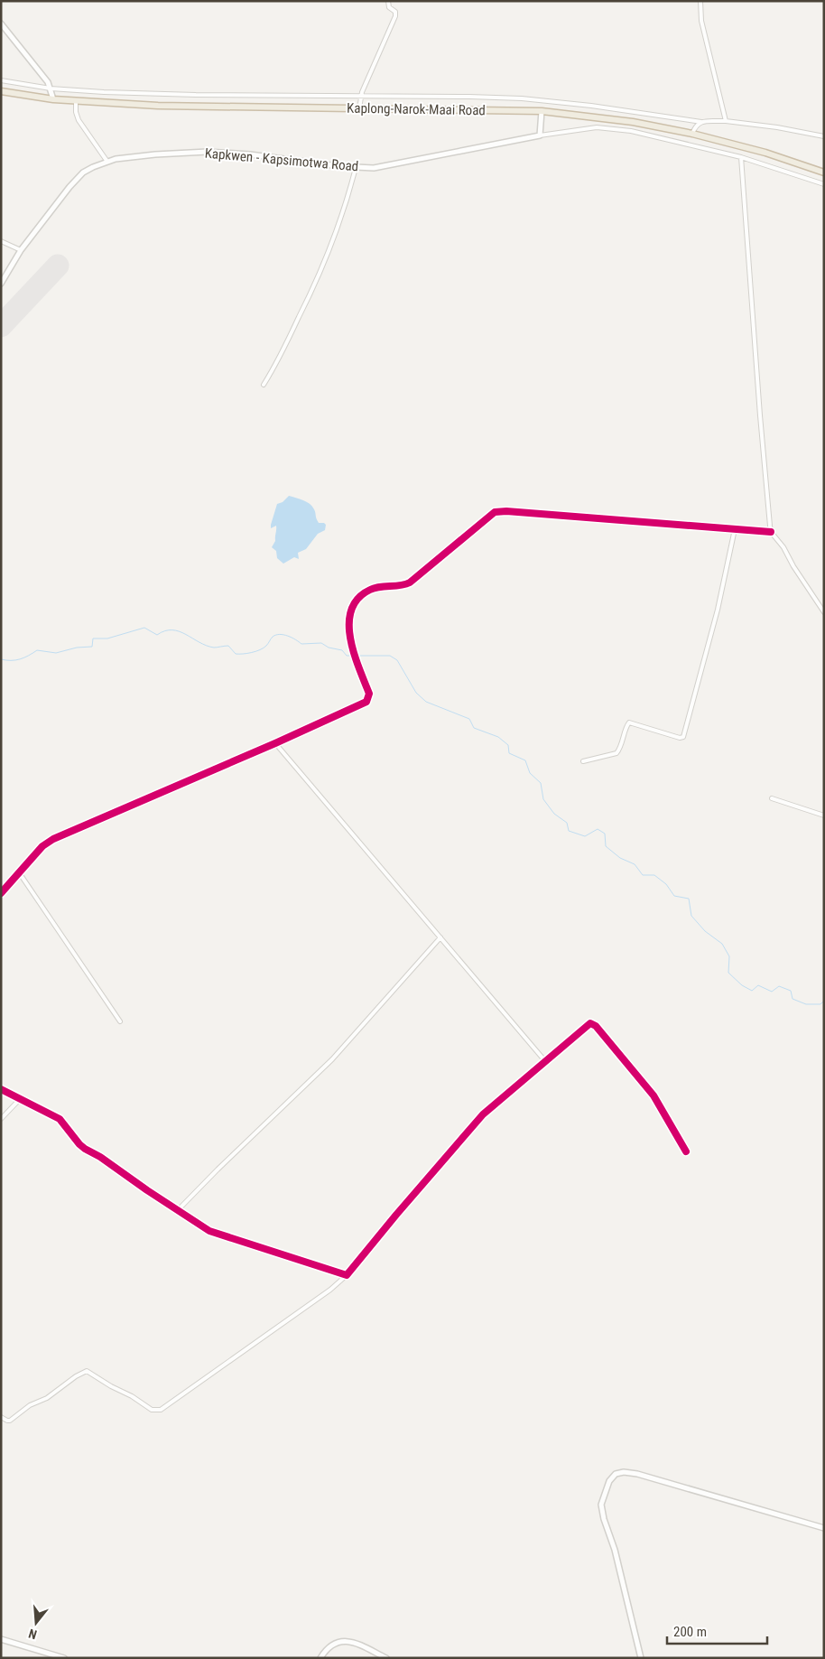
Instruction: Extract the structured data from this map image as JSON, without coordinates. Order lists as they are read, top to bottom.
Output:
{
  "streets": {
    "highway": ["Kaplong-Narok-Maai Road"],
    "street": ["Kapkwen - Kapsimotwa Road"]
  },
  "scale_bar": "200 m",
  "north": "bottom"
}
